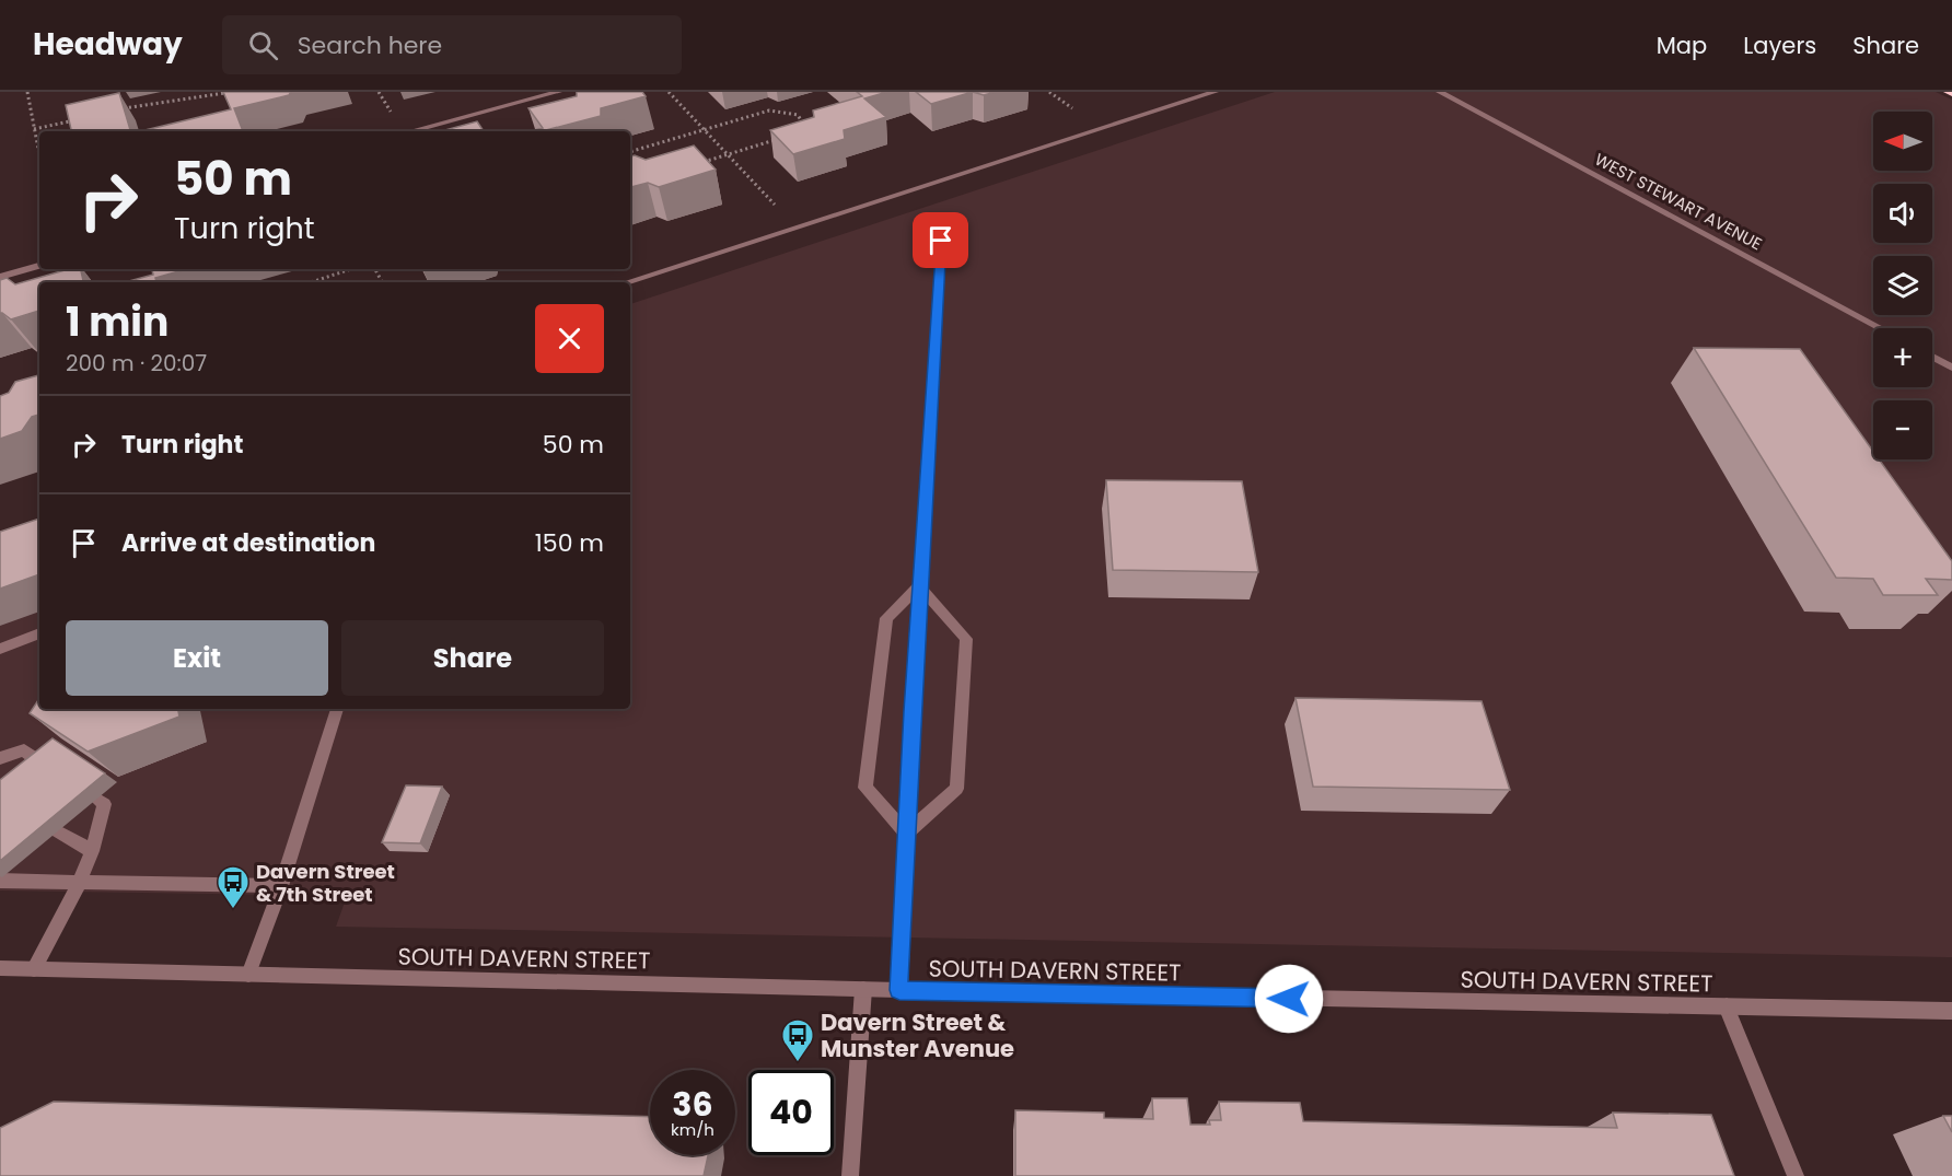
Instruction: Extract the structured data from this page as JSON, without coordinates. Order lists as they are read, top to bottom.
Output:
{
  "streets": {
    "street": ["WEST STEWART AVENUE", "SOUTH DAVERN STREET"]
  },
  "places": {
    "bus stop": ["Davern Street & 7th Street", "Davern Street & Munster Avenue"]
  },
  "north": "left",
  "page": {
    "header": "Headway",
    "search": "Search here",
    "nav": ["Map", "Layers", "Share"],
    "map_buttons": ["+", "−"],
    "turn": ["50 m", "Turn right"],
    "heading": ["1 min", "200 m · 20:07"],
    "list": [
      {
        "name": "Turn right",
        "value": "50 m"
      },
      {
        "name": "Arrive at destination",
        "value": "150 m"
      }
    ],
    "buttons": ["Exit", "Share"],
    "speed": "36 km/h",
    "limit": "40"
  }
}
